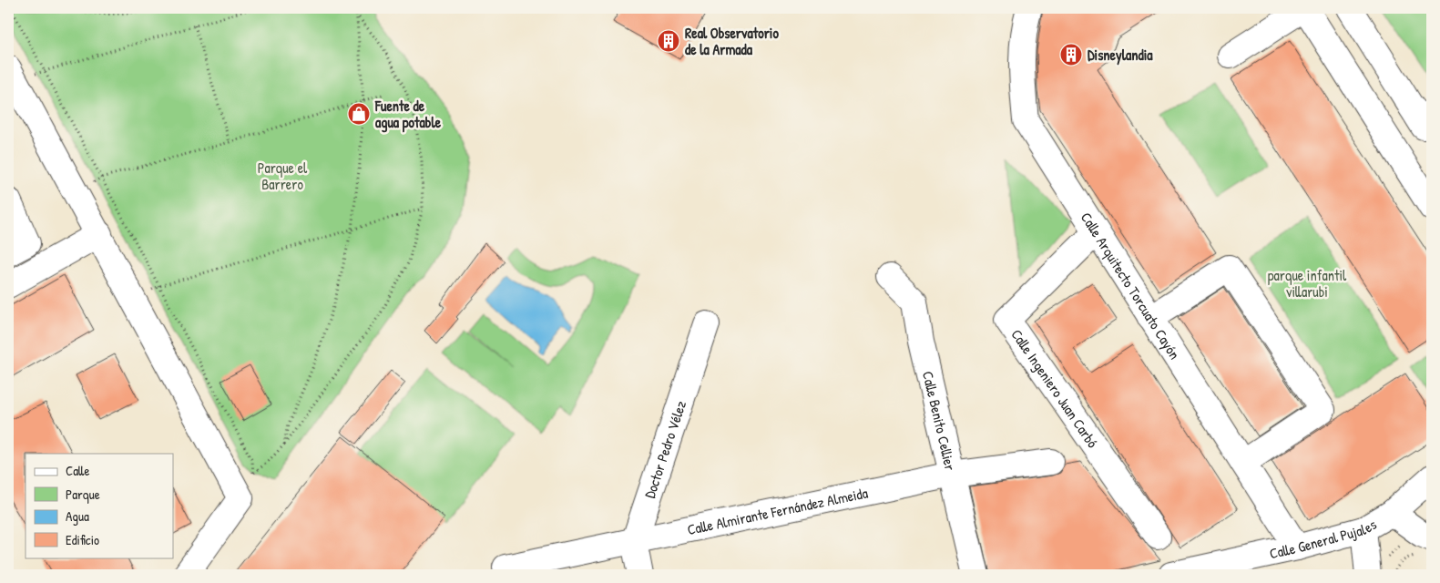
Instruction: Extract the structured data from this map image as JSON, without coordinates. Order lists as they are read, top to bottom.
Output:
{
  "streets": {
    "main road": [
      "Calle Arquitecto Torcuato Cayón",
      "Calle Ingeniero Juan Carbó",
      "Calle Benito Cellier",
      "Doctor Pedro Vélez",
      "Calle Almirante Fernández Almeida",
      "Calle General Pujales"
    ]
  },
  "crossings": [
    ["Calle Arquitecto Torcuato Cayón", "Calle Ingeniero Juan Carbó"],
    ["Calle Arquitecto Torcuato Cayón", "Calle General Pujales"],
    ["Calle Benito Cellier", "Calle Almirante Fernández Almeida"],
    ["Doctor Pedro Vélez", "Calle Almirante Fernández Almeida"]
  ],
  "parks": ["Parque el Barrero", "parque infantil villarubi"],
  "places": {
    "building": ["Real Observatorio de la Armada", "Disneylandia"],
    "shop": ["Fuente de agua potable"]
  },
  "legend": [
    "Calle",
    "Parque",
    "Agua",
    "Edificio"
  ]
}
